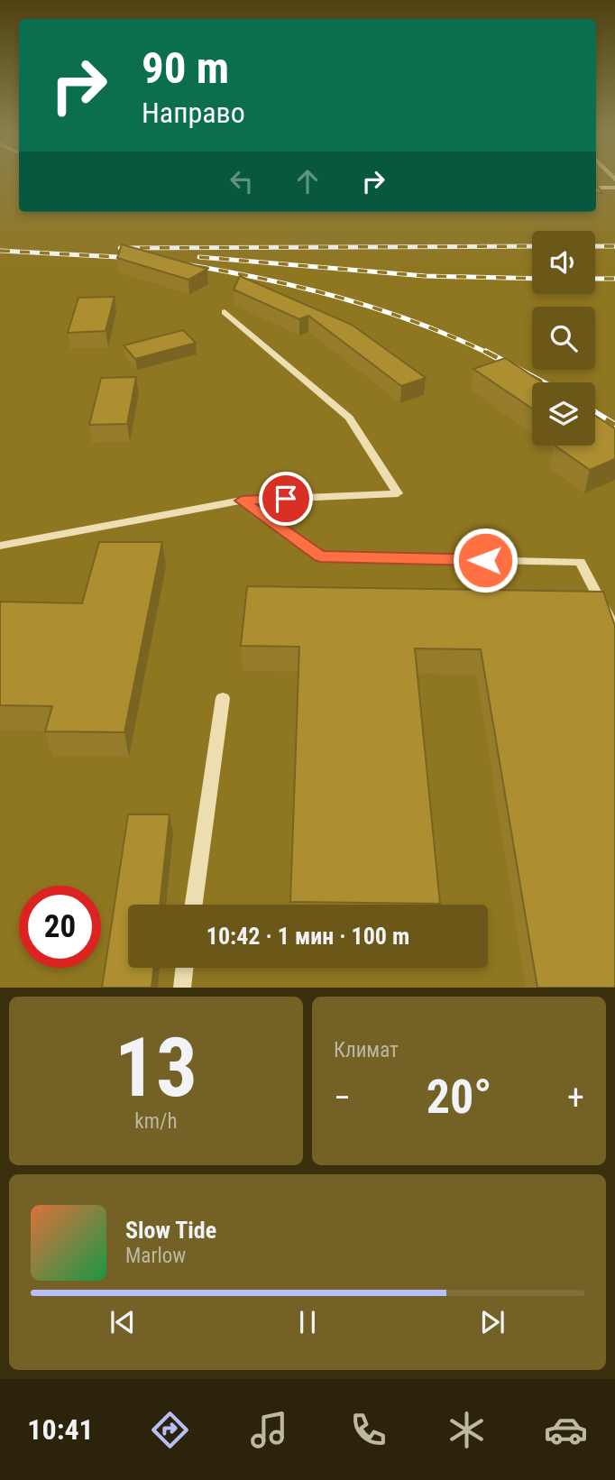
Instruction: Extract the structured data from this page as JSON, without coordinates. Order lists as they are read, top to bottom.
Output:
{
  "page": {
    "turn": ["90 m", "Направо"],
    "limit": "20",
    "trip": "10:42 · 1 мин · 100 m",
    "tile": [
      ["13", "km/h"],
      "Климат"
    ],
    "heat": ["−", "20°", "+"],
    "song": ["Slow Tide", "Marlow"],
    "tabs": "10:41"
  }
}
